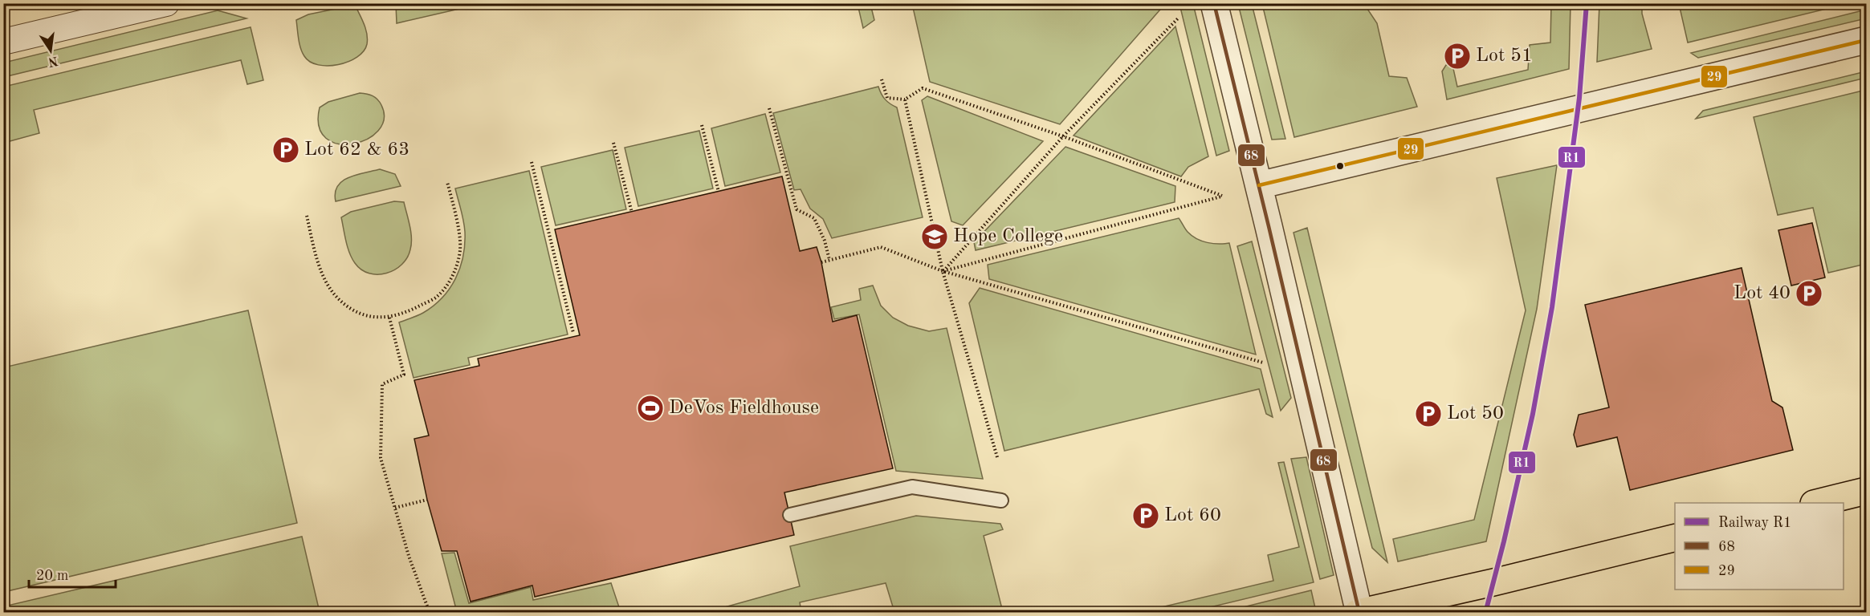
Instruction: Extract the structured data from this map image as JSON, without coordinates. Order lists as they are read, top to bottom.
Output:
{
  "places": {
    "parking": [
      "Lot 51",
      "Lot 62 & 63",
      "Lot 40",
      "Lot 50",
      "Lot 60"
    ],
    "school or university": ["Hope College"],
    "sports": ["DeVos Fieldhouse"]
  },
  "lines": ["rail line R1", "transit line 68", "transit line 29"],
  "legend": ["Railway R1", "68", "29"],
  "scale_bar": "20 m",
  "north": "bottom"
}
